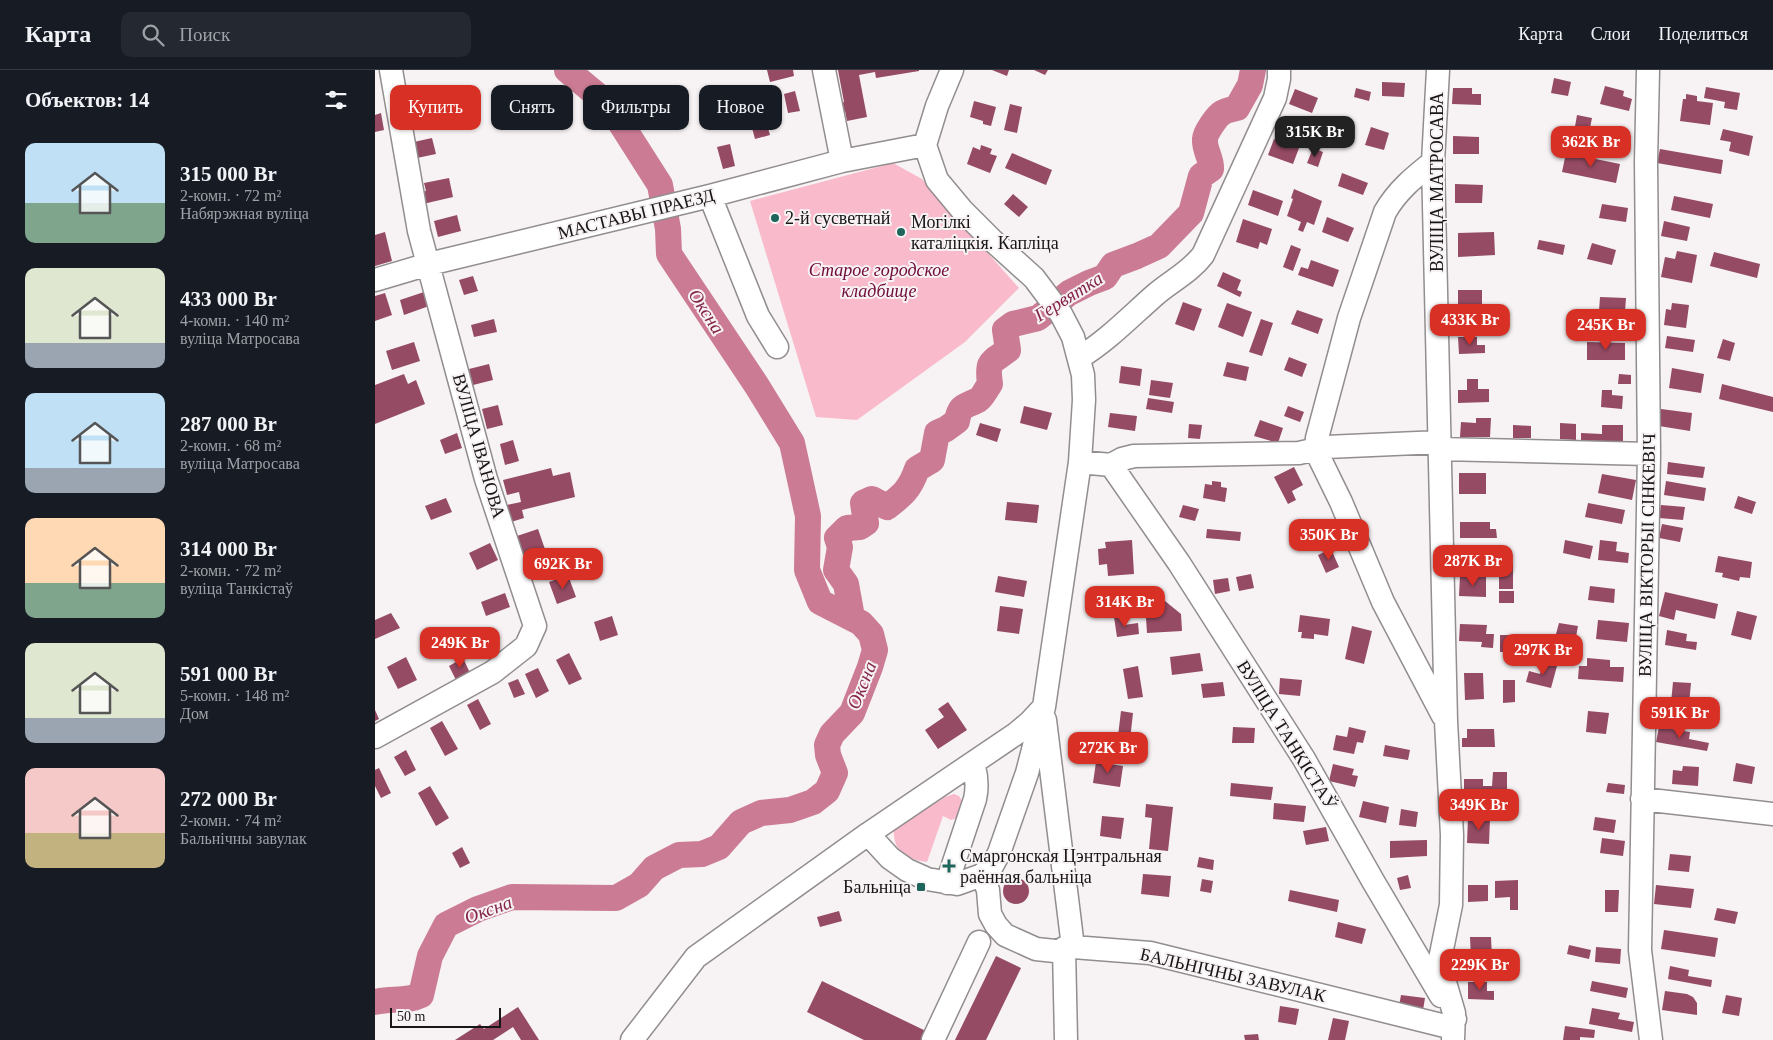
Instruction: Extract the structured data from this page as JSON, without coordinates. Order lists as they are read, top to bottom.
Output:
{
  "streets": {
    "street": [
      "ВУЛІЦА МАТРОСАВА",
      "МАСТАВЫ ПРАЕЗД",
      "ВУЛІЦА ІВАНОВА",
      "ВУЛІЦА ВІКТОРЫІ СІНКЕВІЧ",
      "ВУЛІЦА ТАНКІСТАЎ",
      "БАЛЬНІЧНЫ ЗАВУЛАК"
    ]
  },
  "crossings": [
    ["ВУЛІЦА МАТРОСАВА", "ВУЛІЦА ТАНКІСТАЎ"],
    ["ВУЛІЦА МАТРОСАВА", "БАЛЬНІЧНЫ ЗАВУЛАК"],
    ["МАСТАВЫ ПРАЕЗД", "ВУЛІЦА ІВАНОВА"],
    ["ВУЛІЦА ТАНКІСТАЎ", "БАЛЬНІЧНЫ ЗАВУЛАК"]
  ],
  "water": ["Гервятка", "Оксна"],
  "parks": ["Старое городское кладбище"],
  "places": {
    "other": ["2-й сусветнай", "Могілкі каталіцкія. Капліца"],
    "health": ["Смаргонская Цэнтральная раённая бальніца"],
    "transit": ["Бальніца"]
  },
  "scale_bar": "50 m",
  "page": {
    "header": "Карта",
    "search": "Поиск",
    "nav": ["Карта", "Слои", "Поделиться"],
    "heading": "Объектов: 14",
    "chip": [
      "Купить",
      "Снять",
      "Фильтры",
      "Новое"
    ],
    "price": [
      "315K Br",
      "362K Br",
      "433K Br",
      "245K Br",
      "350K Br",
      "287K Br",
      "692K Br",
      "314K Br",
      "249K Br",
      "297K Br",
      "591K Br",
      "272K Br",
      "349K Br",
      "229K Br"
    ],
    "list": [
      {
        "name": "315 000 Br",
        "note": "2-комн. · 72 m² · Набярэжная вуліца"
      },
      {
        "name": "433 000 Br",
        "note": "4-комн. · 140 m² · вуліца Матросава"
      },
      {
        "name": "287 000 Br",
        "note": "2-комн. · 68 m² · вуліца Матросава"
      },
      {
        "name": "314 000 Br",
        "note": "2-комн. · 72 m² · вуліца Танкістаў"
      },
      {
        "name": "591 000 Br",
        "note": "5-комн. · 148 m² · Дом"
      },
      {
        "name": "272 000 Br",
        "note": "2-комн. · 74 m² · Бальнічны завулак"
      }
    ],
    "scale": "50 m"
  }
}
